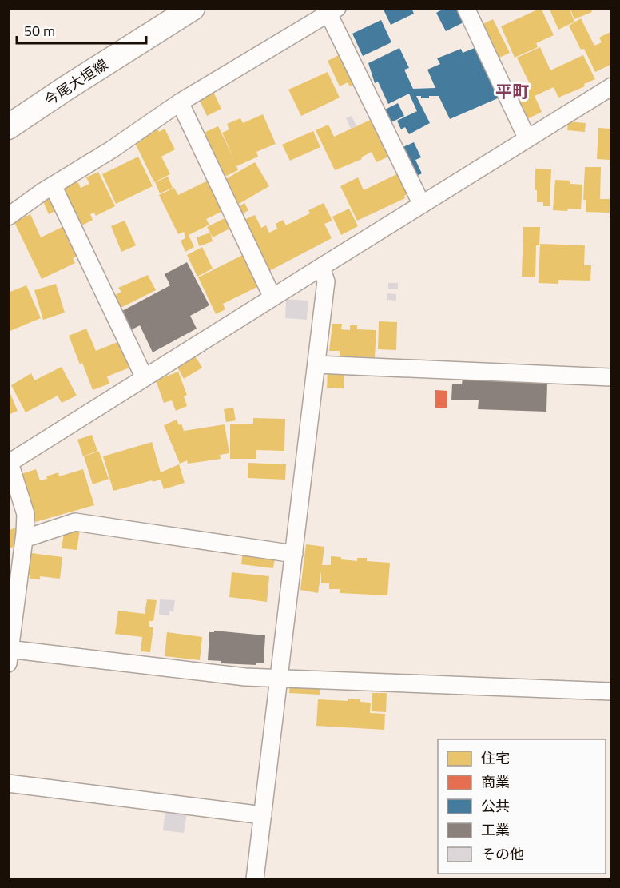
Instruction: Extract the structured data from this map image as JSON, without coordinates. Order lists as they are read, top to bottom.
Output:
{
  "streets": {
    "main road": ["今尾大垣線"]
  },
  "districts": ["平町"],
  "legend": [
    "住宅",
    "商業",
    "公共",
    "工業",
    "その他"
  ],
  "scale_bar": "50 m"
}
